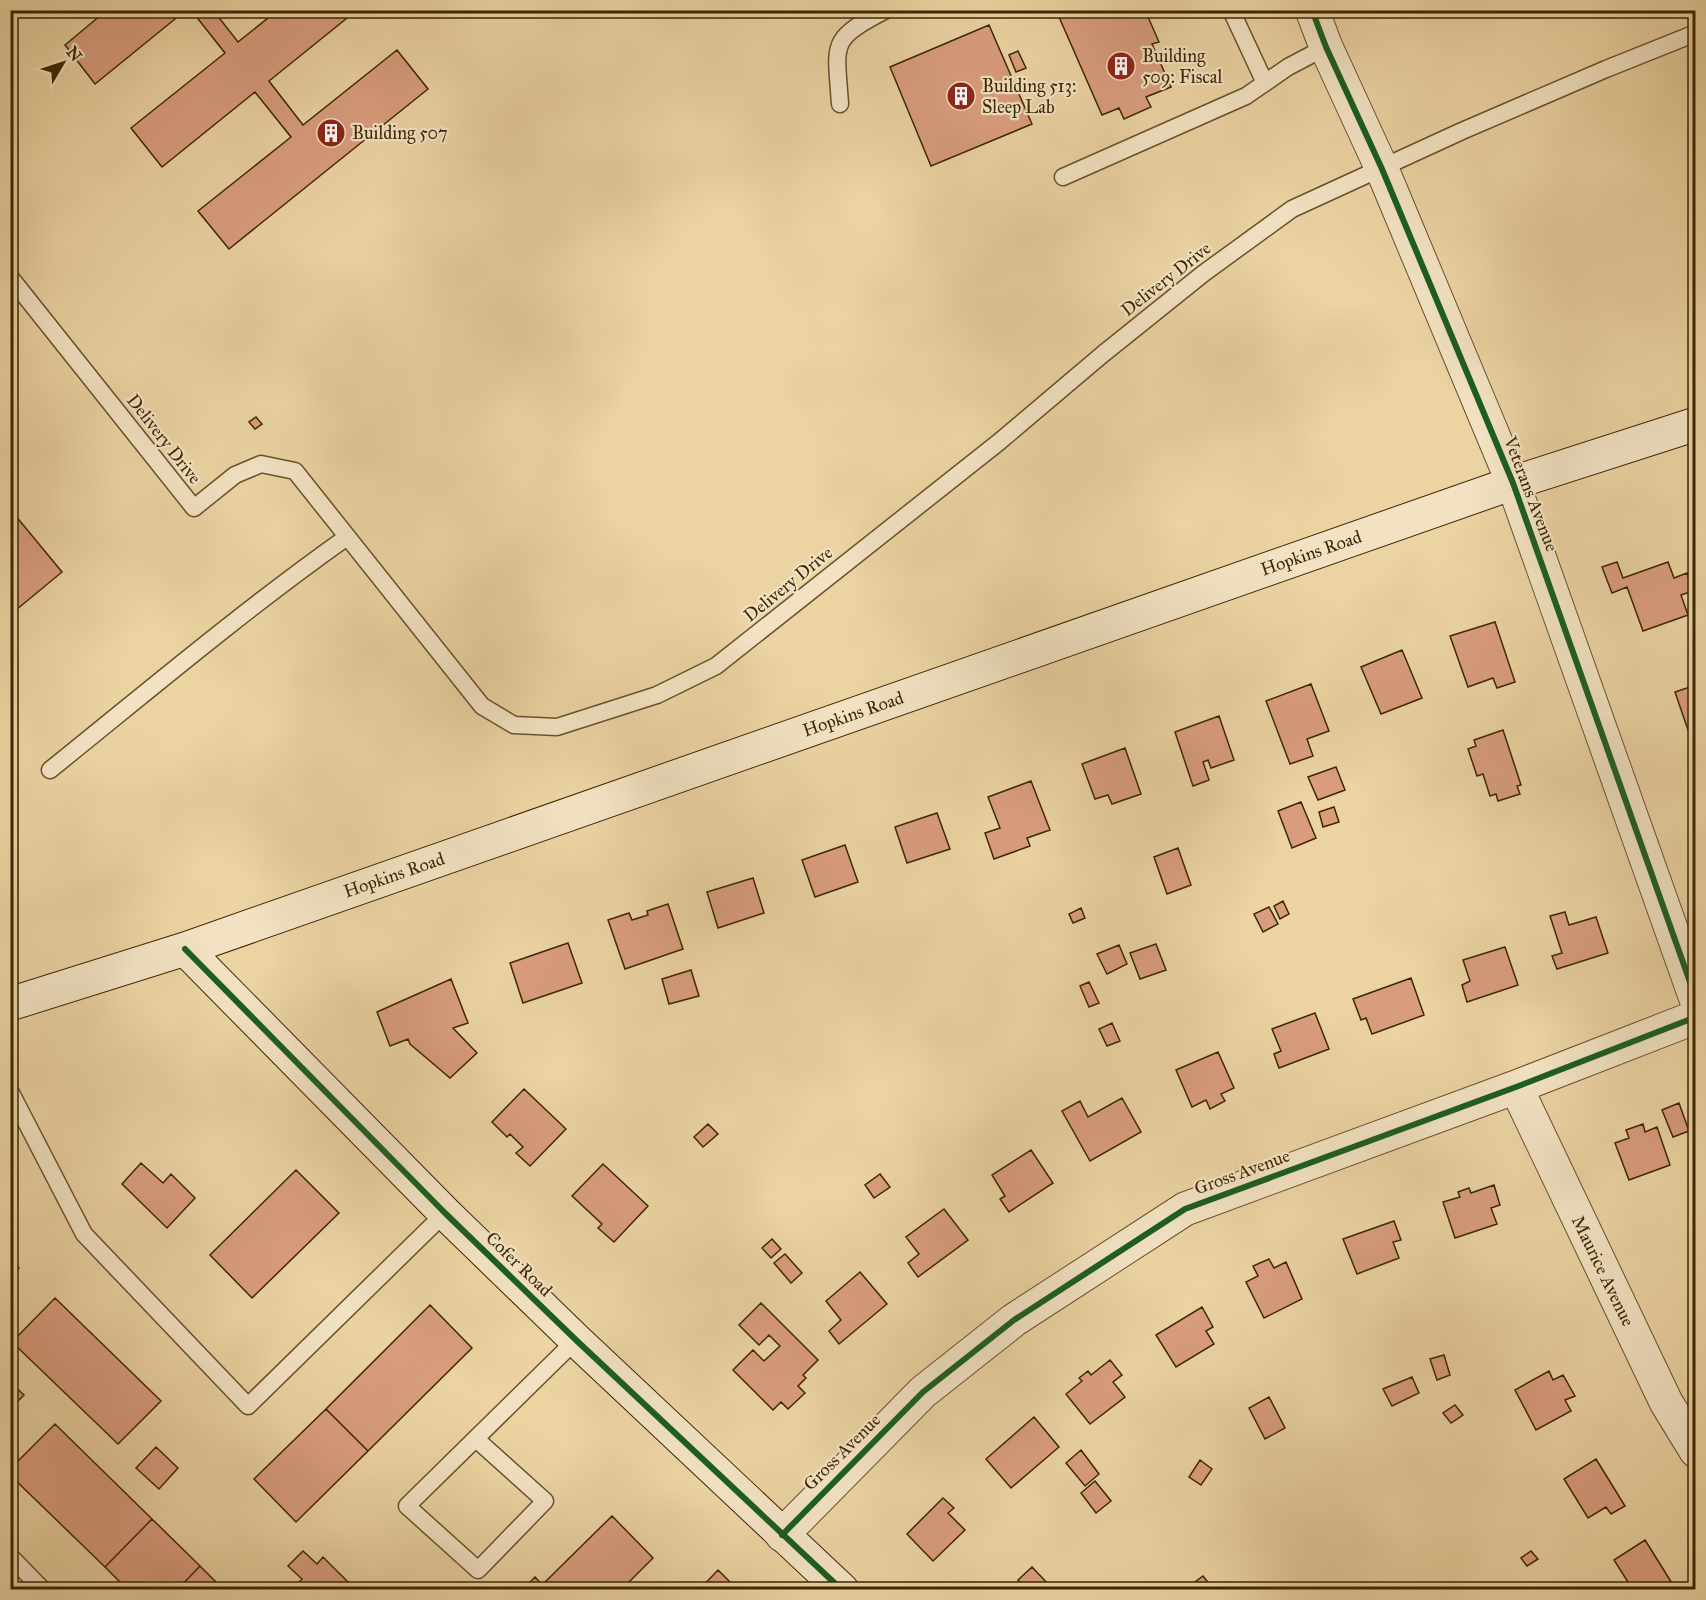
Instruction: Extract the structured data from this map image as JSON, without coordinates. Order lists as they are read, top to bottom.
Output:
{
  "streets": {
    "street": [
      "Veterans Avenue",
      "Hopkins Road",
      "Gross Avenue",
      "Cofer Road",
      "Maurice Avenue"
    ],
    "lane": ["Delivery Drive"]
  },
  "crossings": [
    ["Delivery Drive", "Veterans Avenue"],
    ["Veterans Avenue", "Hopkins Road"],
    ["Hopkins Road", "Cofer Road"],
    ["Gross Avenue", "Cofer Road"],
    ["Gross Avenue", "Maurice Avenue"]
  ],
  "places": {
    "building": ["Building 509: Fiscal", "Building 513: Sleep Lab", "Building 507"]
  },
  "north": "top right"
}
